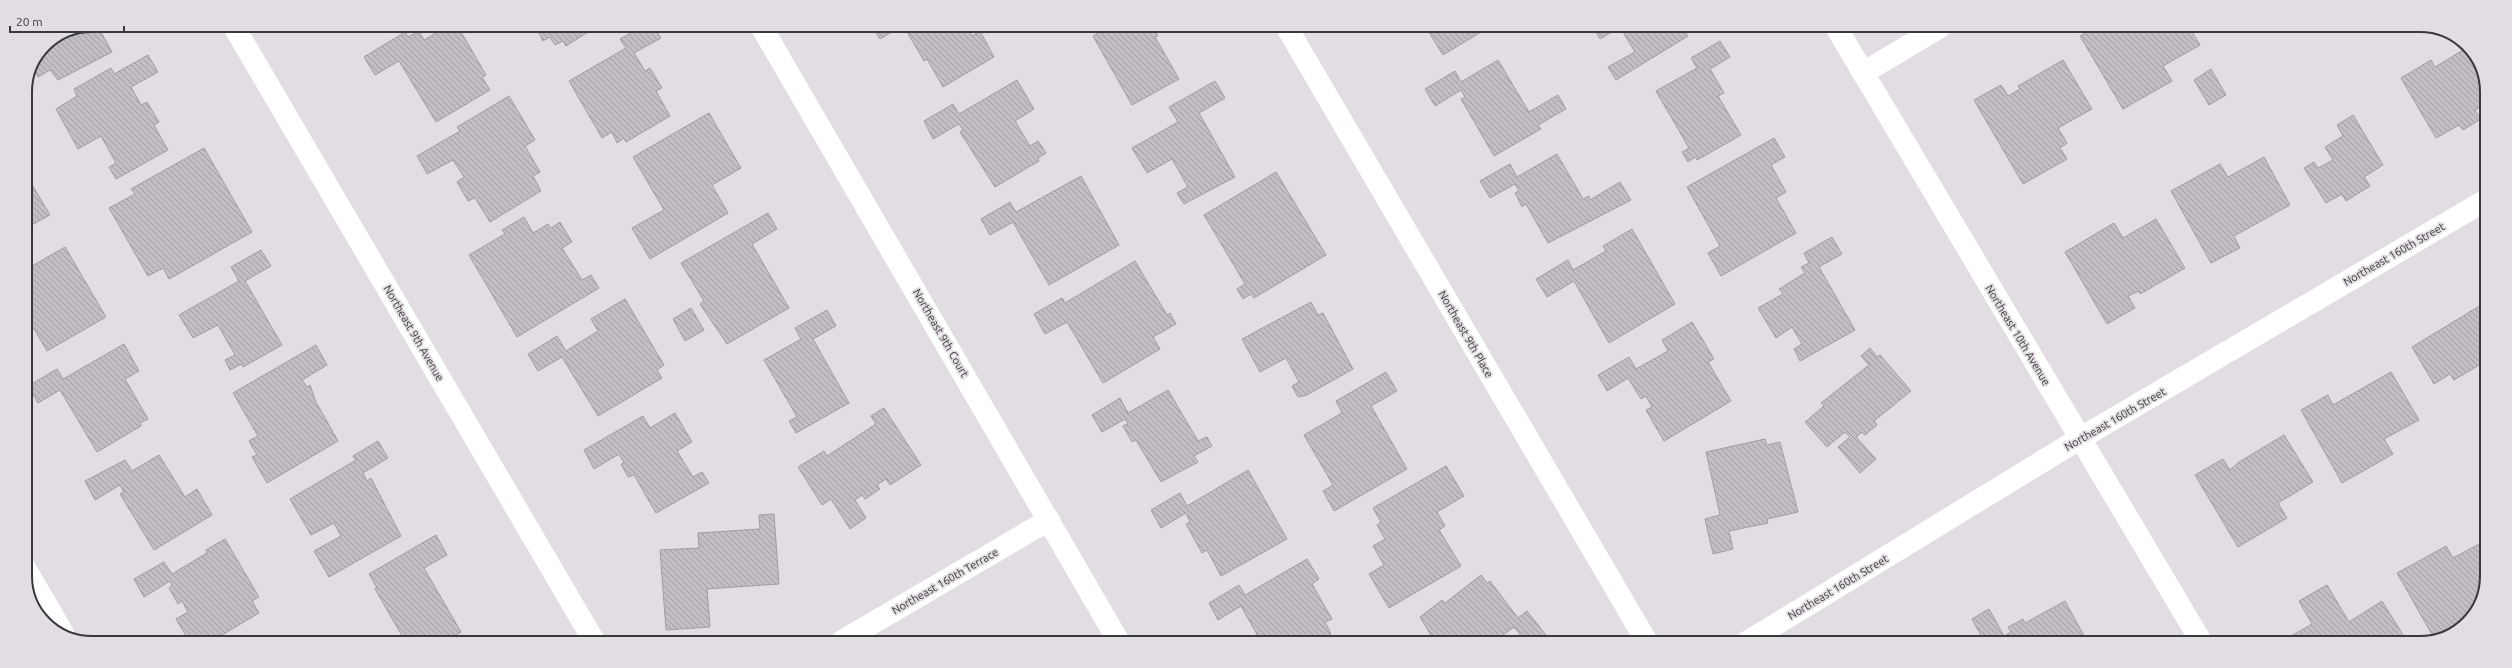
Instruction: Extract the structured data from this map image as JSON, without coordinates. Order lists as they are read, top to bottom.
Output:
{
  "streets": {
    "street": [
      "Northeast 160th Street",
      "Northeast 9th Avenue",
      "Northeast 9th Court",
      "Northeast 9th Place",
      "Northeast 10th Avenue",
      "Northeast 160th Terrace"
    ]
  },
  "crossings": [
    ["Northeast 160th Street", "Northeast 10th Avenue"],
    ["Northeast 9th Court", "Northeast 160th Terrace"]
  ],
  "scale_bar": "20 m"
}
